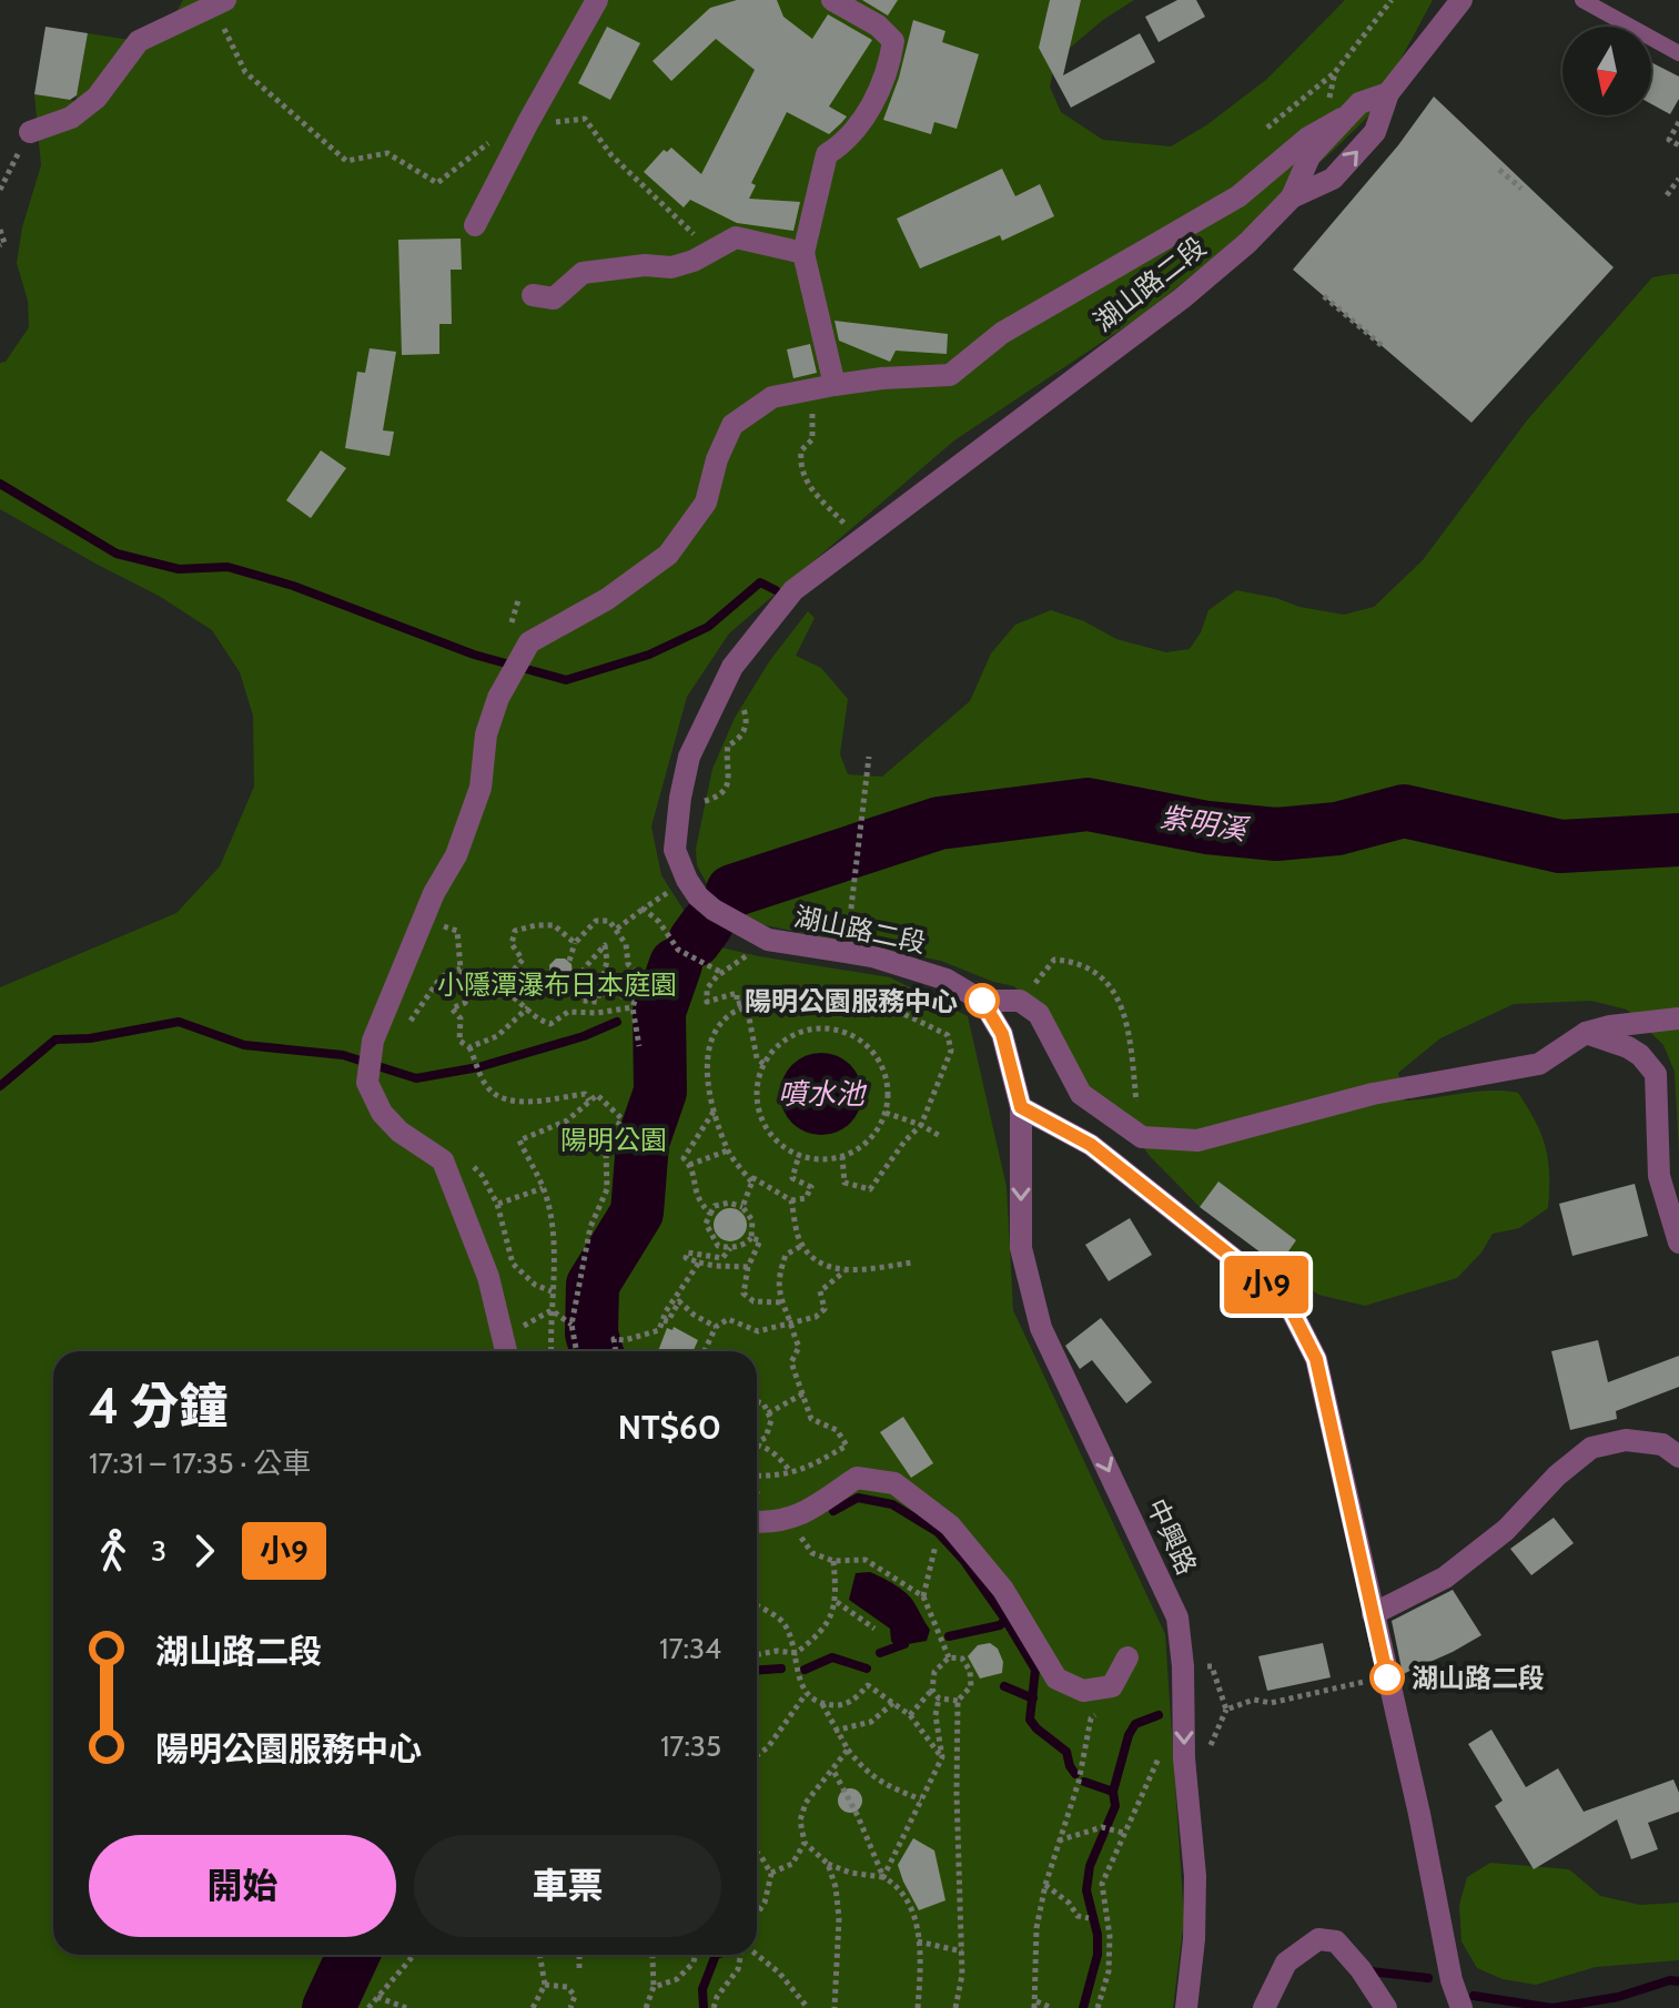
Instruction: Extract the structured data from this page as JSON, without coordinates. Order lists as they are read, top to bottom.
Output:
{
  "streets": {
    "street": ["湖山路二段", "中興路"]
  },
  "one_way": ["中興路"],
  "water": ["紫明溪", "噴水池"],
  "parks": ["小隱潭瀑布日本庭園", "陽明公園"],
  "places": ["陽明公園服務中心", "湖山路二段"],
  "lines": ["bus line 小9"],
  "north": "bottom",
  "page": {
    "on_map": "小9",
    "heading": ["4 分鐘", "17:31 – 17:35 · 公車", "NT$60"],
    "legs": ["3", "小9"],
    "list": [
      {
        "name": "湖山路二段",
        "value": "17:34"
      },
      {
        "name": "陽明公園服務中心",
        "value": "17:35"
      }
    ],
    "buttons": ["開始", "車票"]
  }
}
